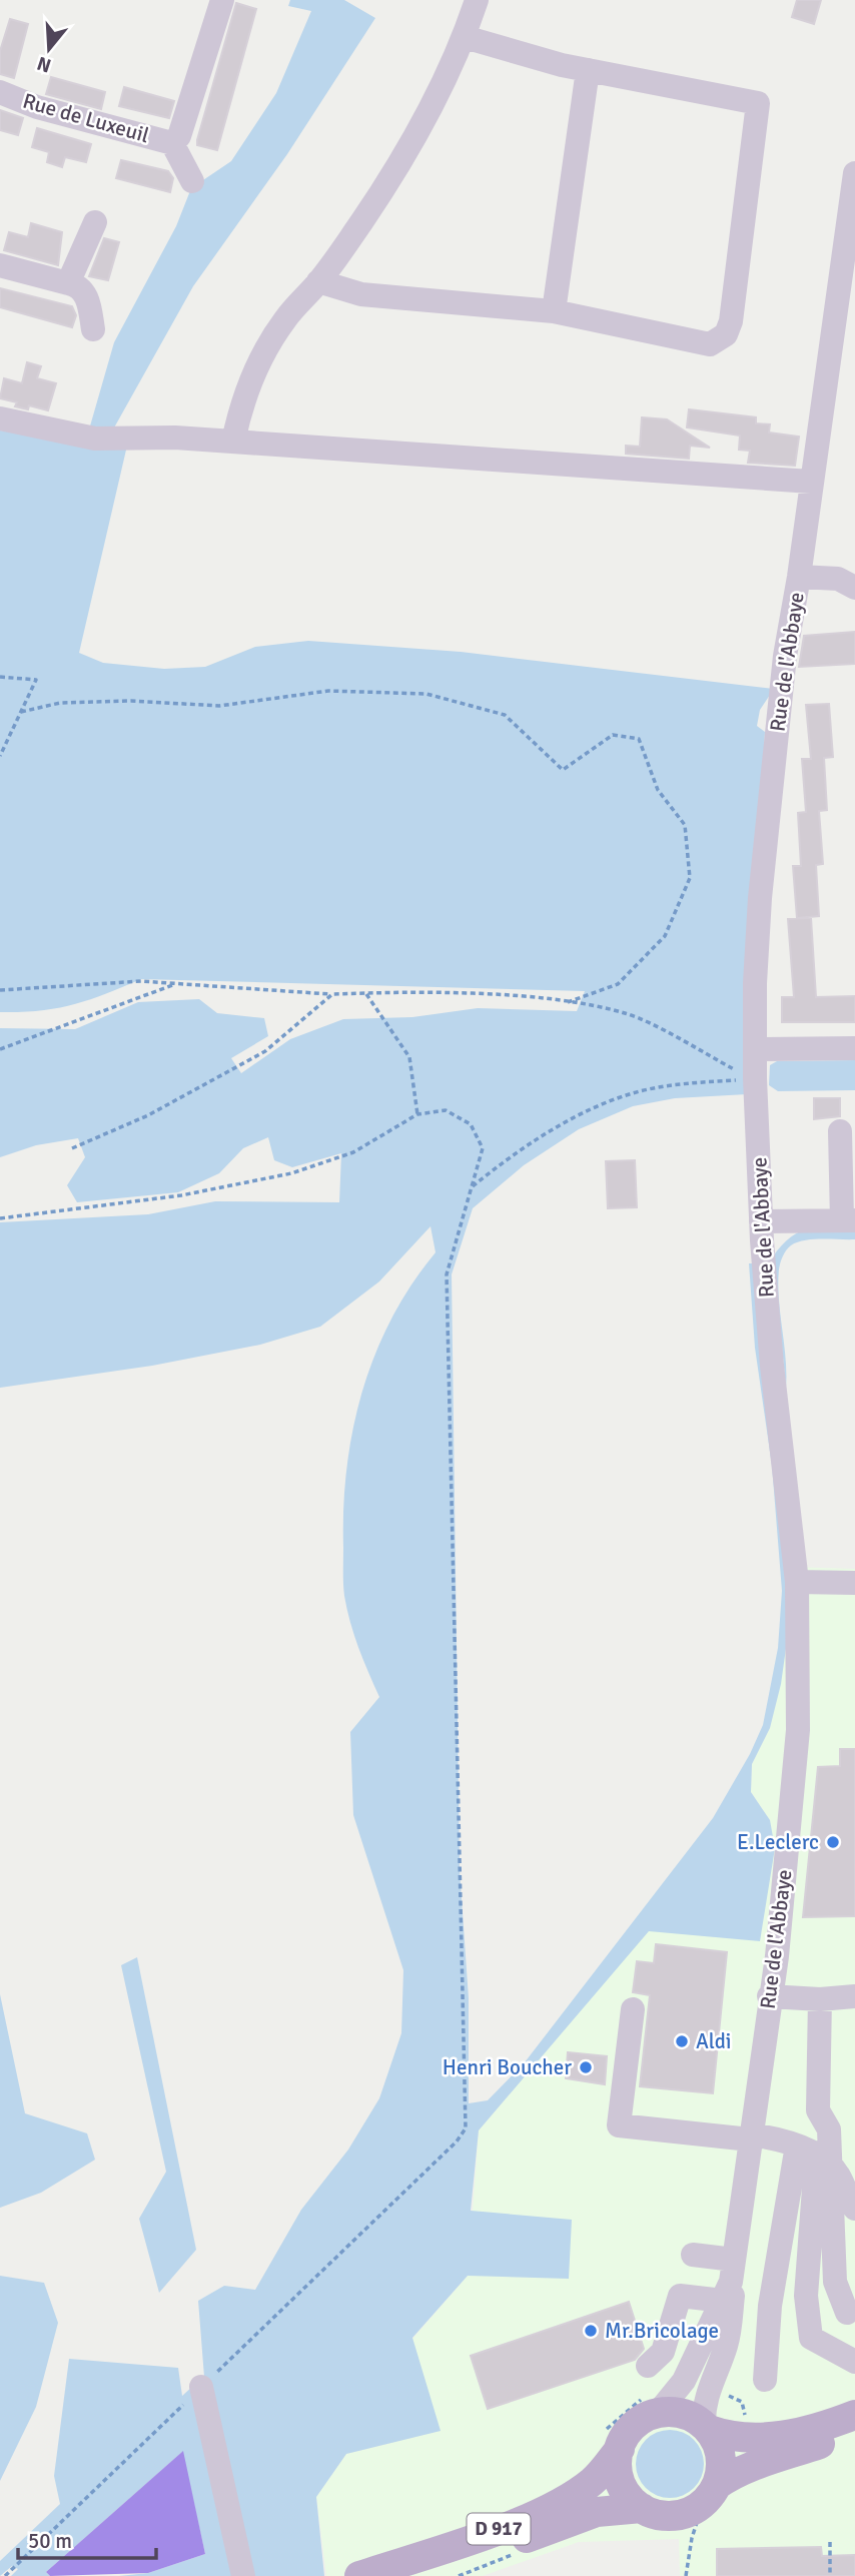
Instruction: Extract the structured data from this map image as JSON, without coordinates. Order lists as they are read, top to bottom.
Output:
{
  "streets": {
    "main road": ["D 917"],
    "street": ["Rue de Luxeuil", "Rue de l'Abbaye"]
  },
  "crossings": [
    ["Rue de l'Abbaye", "D 917"]
  ],
  "places": [
    "E.Leclerc",
    "Aldi",
    "Henri Boucher",
    "Mr.Bricolage"
  ],
  "scale_bar": "50 m",
  "north": "bottom"
}
